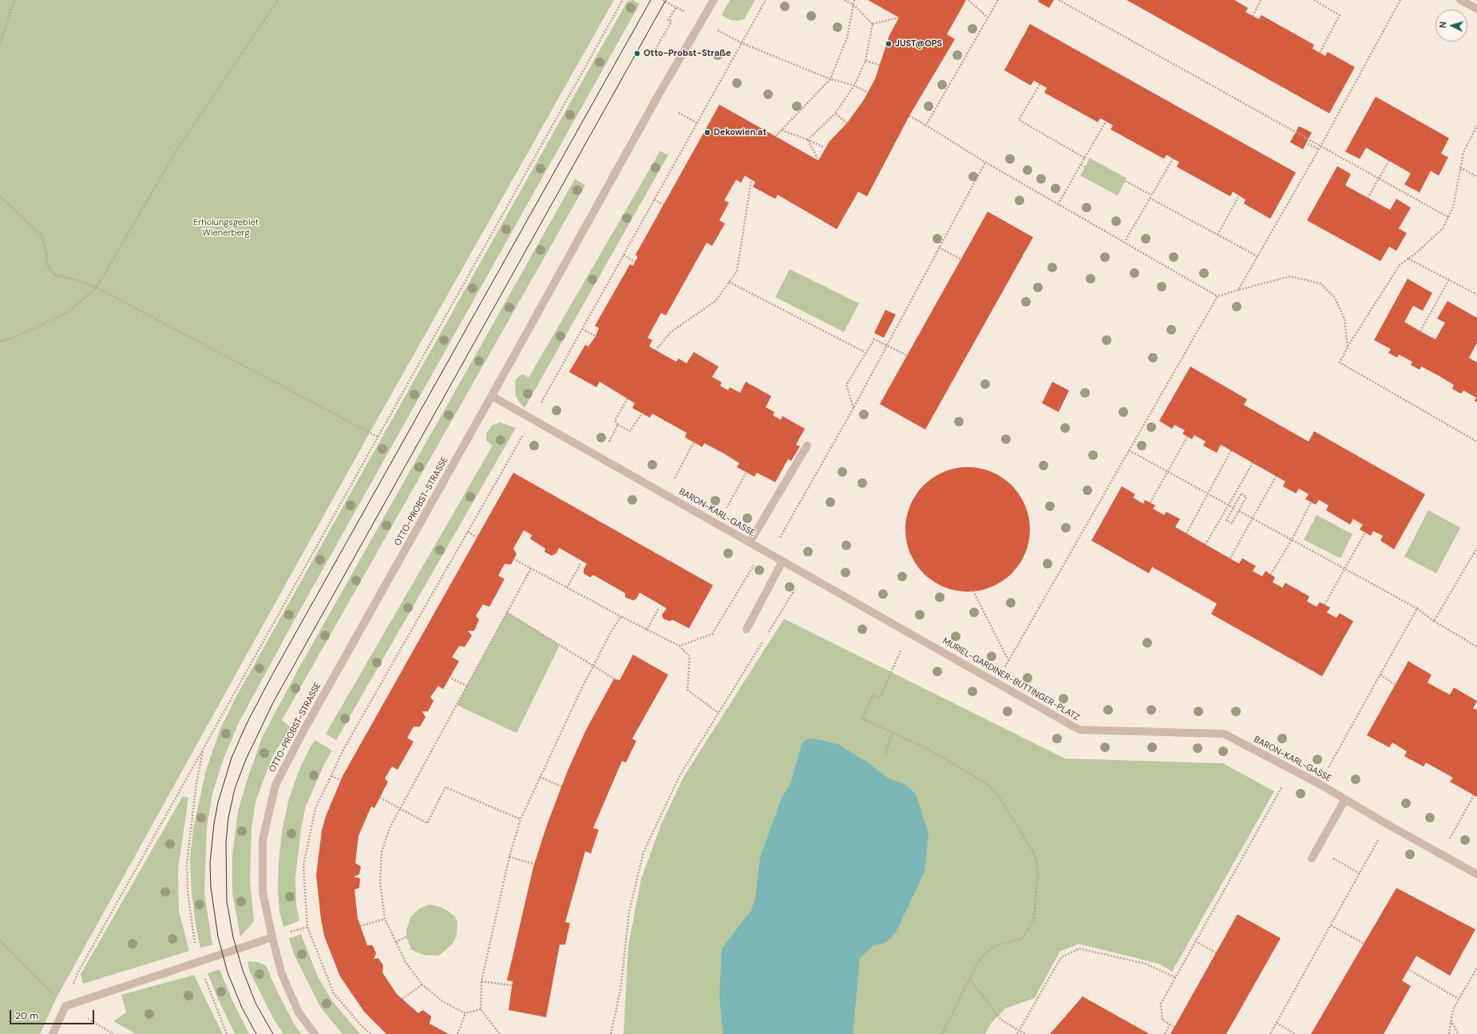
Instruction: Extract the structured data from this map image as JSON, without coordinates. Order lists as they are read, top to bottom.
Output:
{
  "streets": {
    "street": ["OTTO-PROBST-STRASSE", "BARON-KARL-GASSE", "MURIEL-GARDINER-BUTTINGER-PLATZ"]
  },
  "crossings": [
    ["OTTO-PROBST-STRASSE", "BARON-KARL-GASSE"],
    ["BARON-KARL-GASSE", "MURIEL-GARDINER-BUTTINGER-PLATZ"]
  ],
  "parks": ["Erholungsgebiet Wienerberg"],
  "places": ["JUST@OPS", "Otto-Probst-Straße", "Dekowien.at"],
  "scale_bar": "20 m",
  "north": "left"
}
